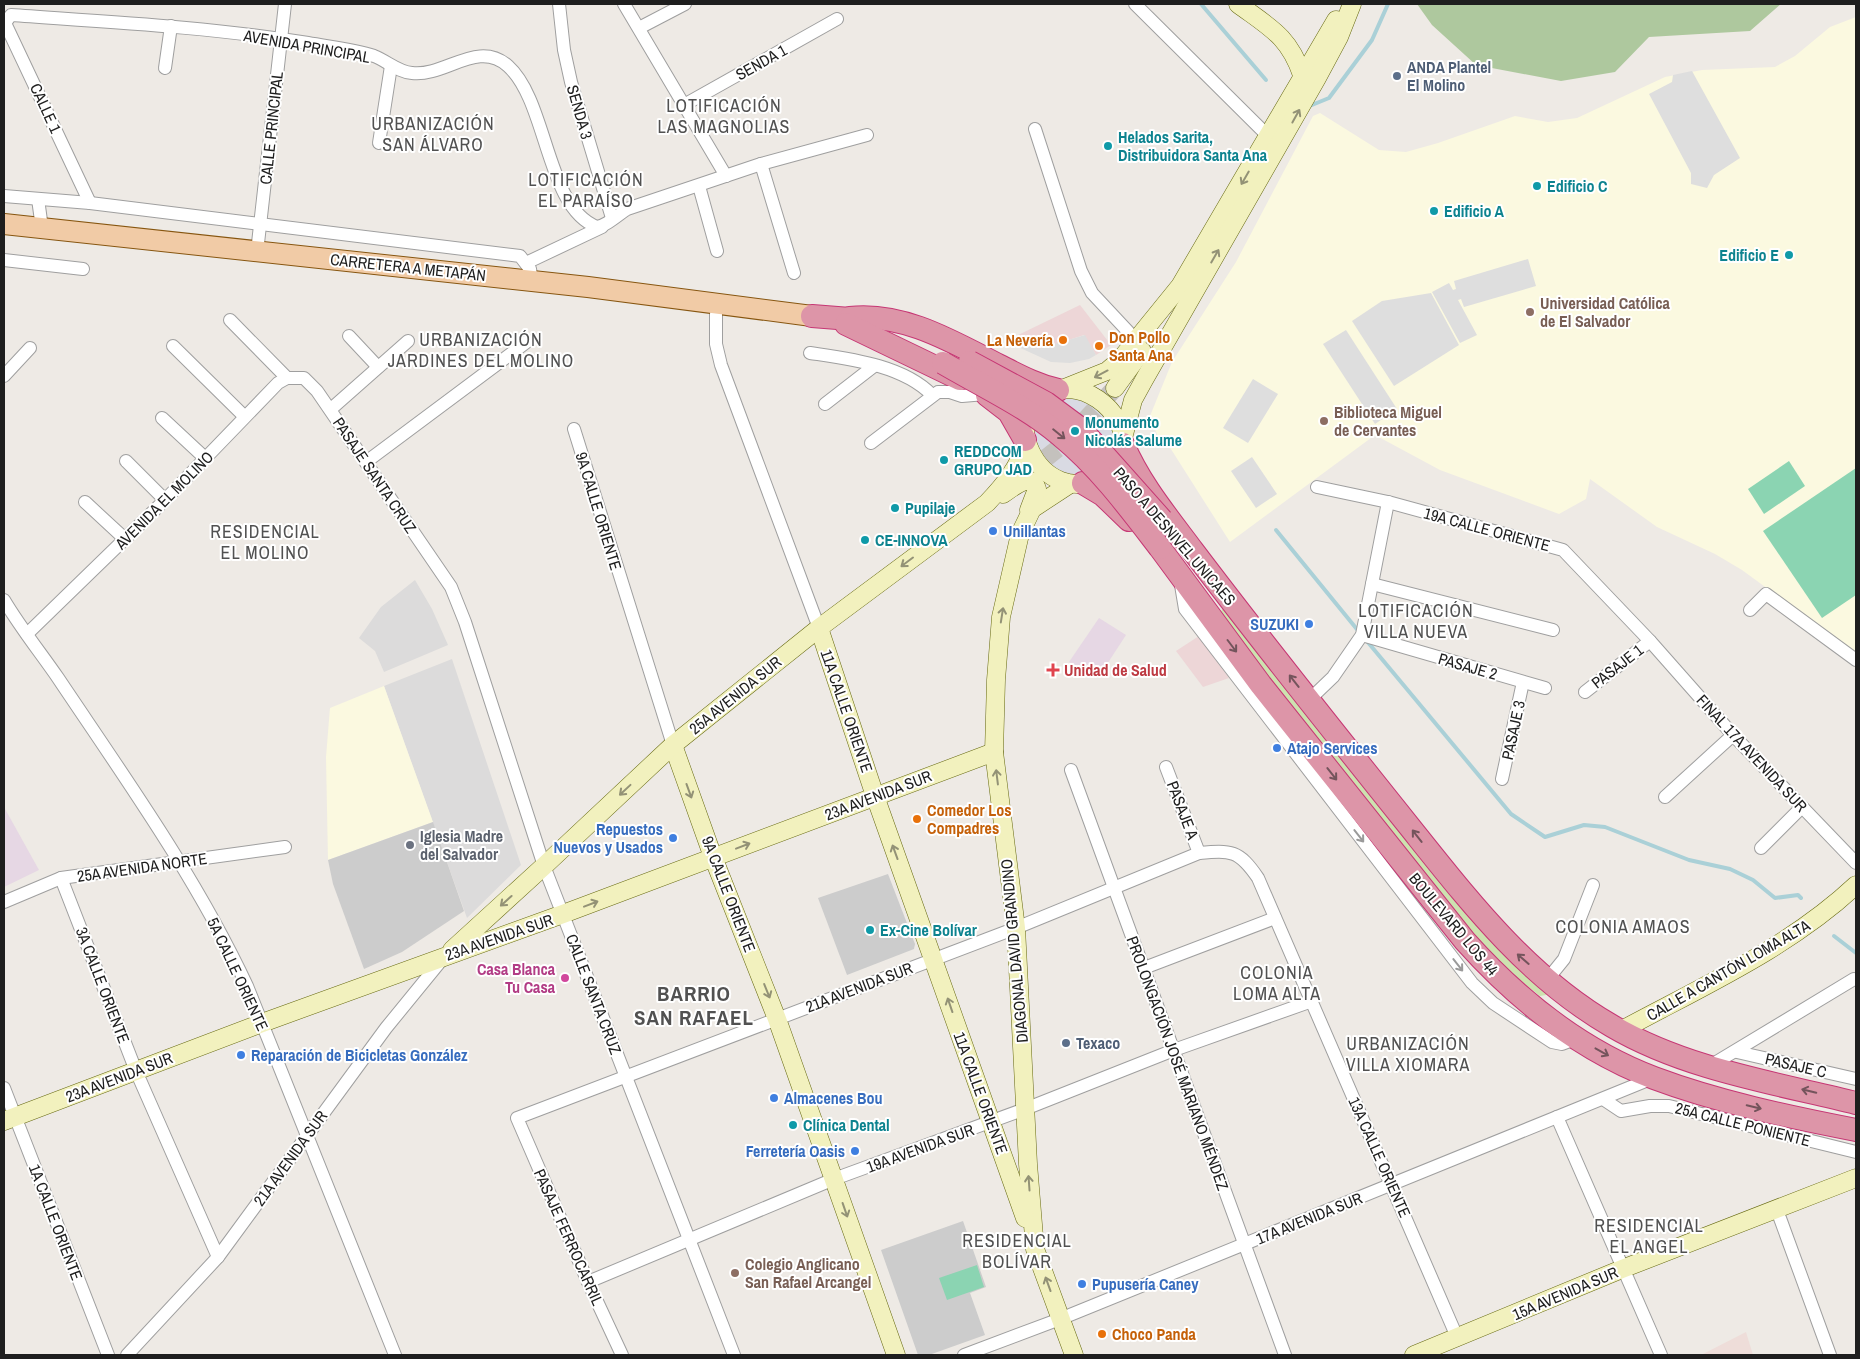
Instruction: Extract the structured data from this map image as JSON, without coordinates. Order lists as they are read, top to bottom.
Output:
{
  "streets": {
    "highway": ["PASO A DESNIVEL UNICAES", "BOULEVARD LOS 44"],
    "main road": [
      "CARRETERA A METAPÁN",
      "9A CALLE ORIENTE",
      "25A AVENIDA SUR",
      "11A CALLE ORIENTE",
      "23A AVENIDA SUR",
      "DIAGONAL DAVID GRANDINO",
      "CALLE A CANTÓN LOMA ALTA",
      "15A AVENIDA SUR"
    ],
    "street": [
      "AVENIDA PRINCIPAL",
      "SENDA 1",
      "CALLE 1",
      "SENDA 3",
      "CALLE PRINCIPAL",
      "PASAJE SANTA CRUZ",
      "AVENIDA EL MOLINO",
      "19A CALLE ORIENTE",
      "PASAJE 2",
      "PASAJE 1",
      "PASAJE 3",
      "FINAL 17A AVENIDA SUR",
      "PASAJE A",
      "25A AVENIDA NORTE",
      "5A CALLE ORIENTE",
      "3A CALLE ORIENTE",
      "21A AVENIDA SUR",
      "CALLE SANTA CRUZ",
      "PROLONGACIÓN JOSÉ MARIANO MÉNDEZ",
      "PASAJE C",
      "25A CALLE PONIENTE",
      "19A AVENIDA SUR",
      "13A CALLE ORIENTE",
      "17A AVENIDA SUR",
      "1A CALLE ORIENTE",
      "PASAJE FERROCARRIL"
    ]
  },
  "crossings": [
    ["AVENIDA PRINCIPAL", "CALLE 1"],
    ["AVENIDA PRINCIPAL", "SENDA 3"],
    ["AVENIDA PRINCIPAL", "CALLE PRINCIPAL"],
    ["CALLE PRINCIPAL", "CARRETERA A METAPÁN"],
    ["CARRETERA A METAPÁN", "PASO A DESNIVEL UNICAES"],
    ["CARRETERA A METAPÁN", "11A CALLE ORIENTE"],
    ["PASAJE SANTA CRUZ", "AVENIDA EL MOLINO"],
    ["PASAJE SANTA CRUZ", "CALLE SANTA CRUZ"],
    ["AVENIDA EL MOLINO", "5A CALLE ORIENTE"],
    ["9A CALLE ORIENTE", "25A AVENIDA SUR"],
    ["9A CALLE ORIENTE", "23A AVENIDA SUR"],
    ["9A CALLE ORIENTE", "21A AVENIDA SUR"],
    ["9A CALLE ORIENTE", "19A AVENIDA SUR"],
    ["19A CALLE ORIENTE", "PASAJE 1"],
    ["19A CALLE ORIENTE", "FINAL 17A AVENIDA SUR"],
    ["PASO A DESNIVEL UNICAES", "BOULEVARD LOS 44"],
    ["PASAJE 2", "PASAJE 3"],
    ["PASAJE 1", "FINAL 17A AVENIDA SUR"],
    ["25A AVENIDA SUR", "11A CALLE ORIENTE"],
    ["25A AVENIDA SUR", "23A AVENIDA SUR"],
    ["25A AVENIDA SUR", "DIAGONAL DAVID GRANDINO"],
    ["25A AVENIDA SUR", "21A AVENIDA SUR"],
    ["25A AVENIDA SUR", "CALLE SANTA CRUZ"],
    ["11A CALLE ORIENTE", "23A AVENIDA SUR"],
    ["11A CALLE ORIENTE", "DIAGONAL DAVID GRANDINO"],
    ["11A CALLE ORIENTE", "21A AVENIDA SUR"],
    ["11A CALLE ORIENTE", "19A AVENIDA SUR"],
    ["23A AVENIDA SUR", "DIAGONAL DAVID GRANDINO"],
    ["23A AVENIDA SUR", "5A CALLE ORIENTE"],
    ["23A AVENIDA SUR", "3A CALLE ORIENTE"],
    ["23A AVENIDA SUR", "21A AVENIDA SUR"],
    ["23A AVENIDA SUR", "CALLE SANTA CRUZ"],
    ["23A AVENIDA SUR", "1A CALLE ORIENTE"],
    ["PASAJE A", "21A AVENIDA SUR"],
    ["PASAJE A", "13A CALLE ORIENTE"],
    ["25A AVENIDA NORTE", "5A CALLE ORIENTE"],
    ["25A AVENIDA NORTE", "3A CALLE ORIENTE"],
    ["BOULEVARD LOS 44", "CALLE A CANTÓN LOMA ALTA"],
    ["BOULEVARD LOS 44", "17A AVENIDA SUR"],
    ["DIAGONAL DAVID GRANDINO", "21A AVENIDA SUR"],
    ["DIAGONAL DAVID GRANDINO", "19A AVENIDA SUR"],
    ["DIAGONAL DAVID GRANDINO", "17A AVENIDA SUR"],
    ["5A CALLE ORIENTE", "21A AVENIDA SUR"],
    ["3A CALLE ORIENTE", "21A AVENIDA SUR"],
    ["21A AVENIDA SUR", "CALLE SANTA CRUZ"],
    ["21A AVENIDA SUR", "PROLONGACIÓN JOSÉ MARIANO MÉNDEZ"],
    ["21A AVENIDA SUR", "13A CALLE ORIENTE"],
    ["21A AVENIDA SUR", "PASAJE FERROCARRIL"],
    ["CALLE SANTA CRUZ", "19A AVENIDA SUR"],
    ["PROLONGACIÓN JOSÉ MARIANO MÉNDEZ", "19A AVENIDA SUR"],
    ["PROLONGACIÓN JOSÉ MARIANO MÉNDEZ", "17A AVENIDA SUR"],
    ["25A CALLE PONIENTE", "17A AVENIDA SUR"],
    ["19A AVENIDA SUR", "13A CALLE ORIENTE"],
    ["19A AVENIDA SUR", "PASAJE FERROCARRIL"],
    ["13A CALLE ORIENTE", "17A AVENIDA SUR"],
    ["13A CALLE ORIENTE", "15A AVENIDA SUR"]
  ],
  "one_way": ["9A CALLE ORIENTE", "25A AVENIDA SUR", "DIAGONAL DAVID GRANDINO"],
  "districts": [
    "LOTIFICACIÓN LAS MAGNOLIAS",
    "URBANIZACIÓN SAN ÁLVARO",
    "LOTIFICACIÓN EL PARAÍSO",
    "URBANIZACIÓN JARDINES DEL MOLINO",
    "RESIDENCIAL EL MOLINO",
    "LOTIFICACIÓN VILLA NUEVA",
    "COLONIA AMAOS",
    "COLONIA LOMA ALTA",
    "BARRIO SAN RAFAEL",
    "URBANIZACIÓN VILLA XIOMARA",
    "RESIDENCIAL EL ANGEL",
    "RESIDENCIAL BOLÍVAR"
  ],
  "places": {
    "other": [
      "ANDA Plantel El Molino",
      "Helados Sarita, Distribuidora Santa Ana",
      "Edificio C",
      "Edificio A",
      "Edificio E",
      "Universidad Católica de El Salvador",
      "La Nevería",
      "Don Pollo Santa Ana",
      "Biblioteca Miguel de Cervantes",
      "Monumento Nicolás Salume",
      "REDDCOM GRUPO JAD",
      "Pupilaje",
      "Unillantas",
      "CE-INNOVA",
      "SUZUKI",
      "Atajo Services",
      "Comedor Los Compadres",
      "Repuestos Nuevos y Usados",
      "Iglesia Madre del Salvador",
      "Ex-Cine Bolívar",
      "Casa Blanca Tu Casa",
      "Texaco",
      "Reparación de Bicicletas González",
      "Almacenes Bou",
      "Clínica Dental",
      "Ferretería Oasis",
      "Colegio Anglicano San Rafael Arcangel",
      "Pupusería Caney",
      "Choco Panda"
    ],
    "health": ["Unidad de Salud"]
  }
}
